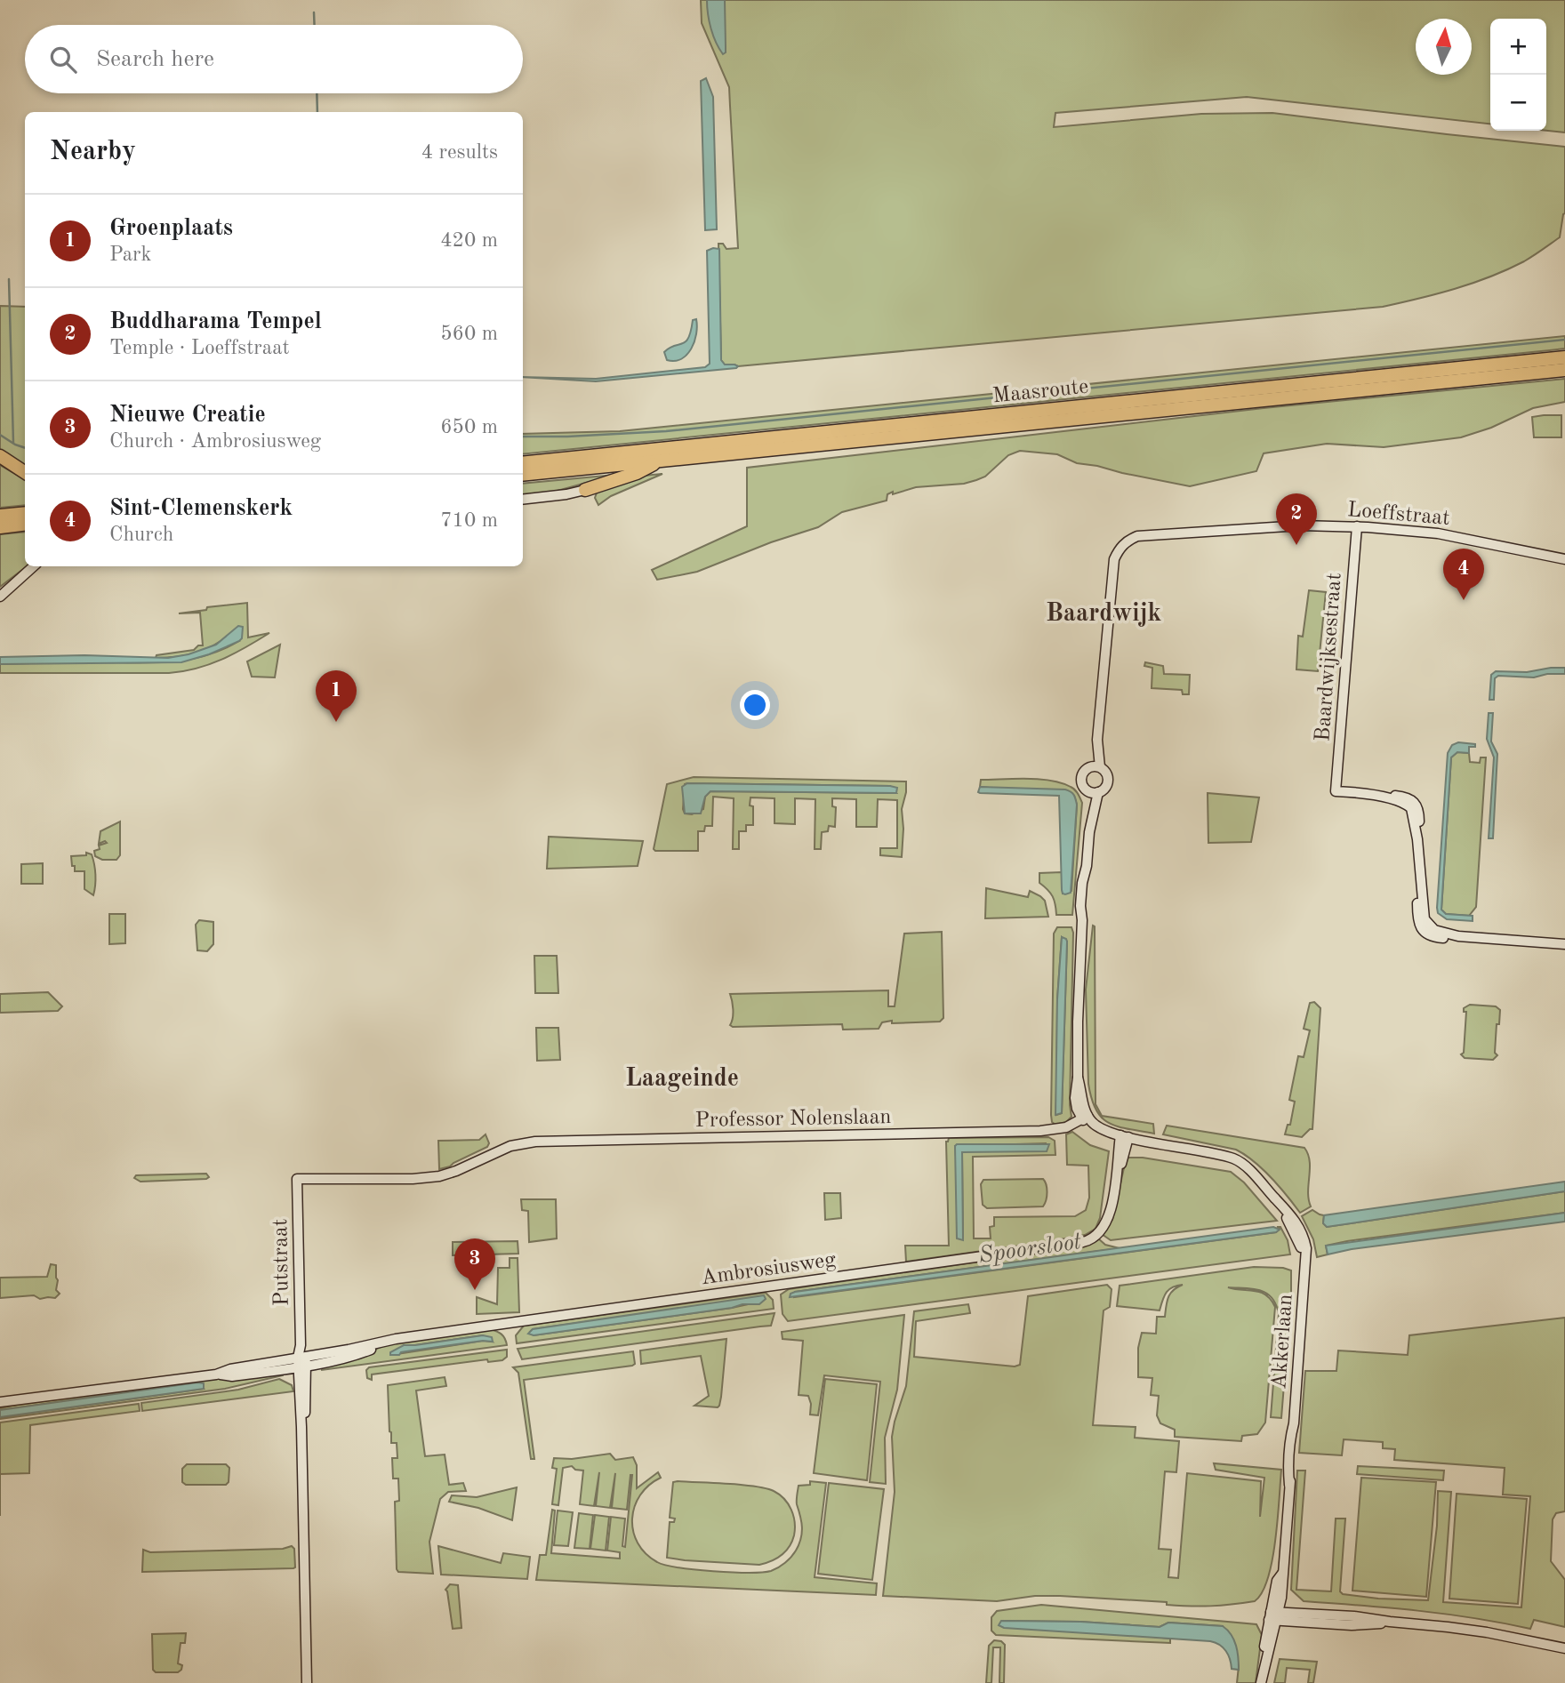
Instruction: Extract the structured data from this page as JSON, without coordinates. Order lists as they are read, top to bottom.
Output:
{
  "streets": {
    "highway": ["Maasroute"],
    "street": [
      "Loeffstraat",
      "Baardwijksestraat",
      "Professor Nolenslaan",
      "Putstraat",
      "Ambrosiusweg",
      "Akkerlaan"
    ]
  },
  "crossings": [
    ["Loeffstraat", "Baardwijksestraat"],
    ["Professor Nolenslaan", "Putstraat"],
    ["Putstraat", "Ambrosiusweg"],
    ["Ambrosiusweg", "Akkerlaan"]
  ],
  "districts": ["Baardwijk", "Laageinde"],
  "water": ["Spoorsloot"],
  "north": "top",
  "page": {
    "map_buttons": ["+", "−"],
    "search": "Search here",
    "heading": ["Nearby", "4 results"],
    "list": [
      {
        "mark": "1",
        "name": "Groenplaats",
        "note": "Park",
        "value": "420 m"
      },
      {
        "mark": "2",
        "name": "Buddharama Tempel",
        "note": "Temple · Loeffstraat",
        "value": "560 m"
      },
      {
        "mark": "3",
        "name": "Nieuwe Creatie",
        "note": "Church · Ambrosiusweg",
        "value": "650 m"
      },
      {
        "mark": "4",
        "name": "Sint-Clemenskerk",
        "note": "Church",
        "value": "710 m"
      }
    ],
    "pins": [
      "2",
      "4",
      "1",
      "3"
    ]
  }
}
